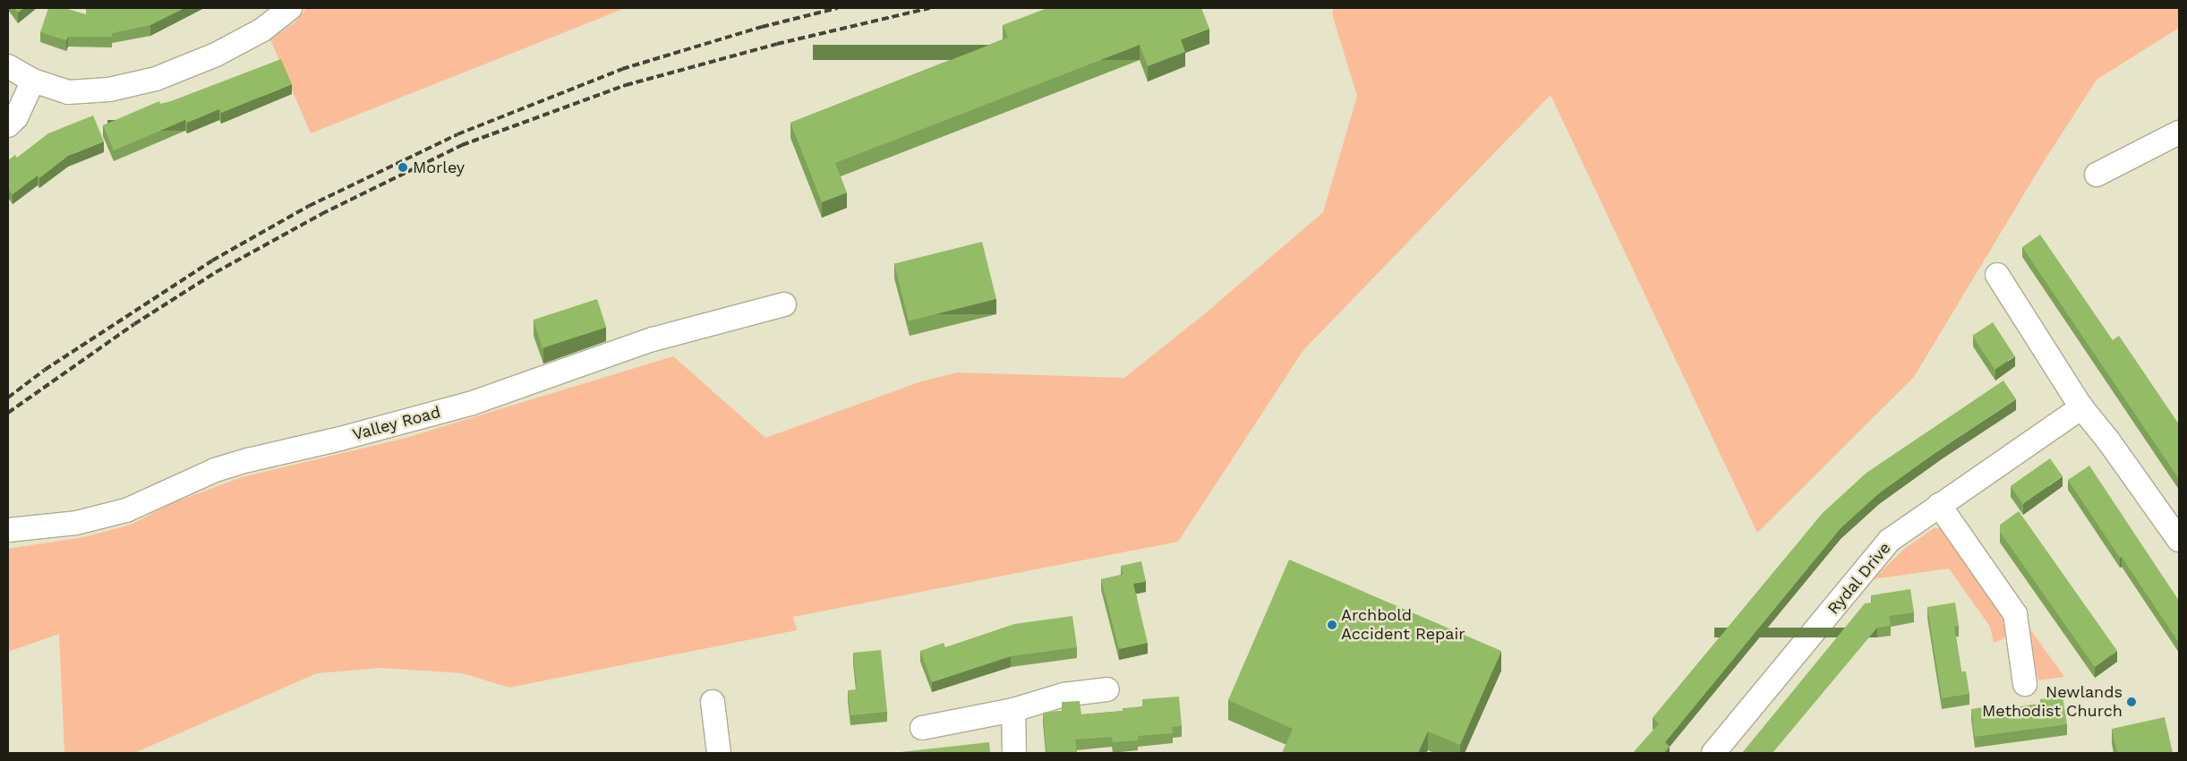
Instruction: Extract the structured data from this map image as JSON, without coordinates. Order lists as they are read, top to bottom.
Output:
{
  "streets": {
    "street": ["Valley Road", "Rydal Drive"]
  },
  "places": ["Morley", "Archbold Accident Repair", "Newlands Methodist Church"]
}
